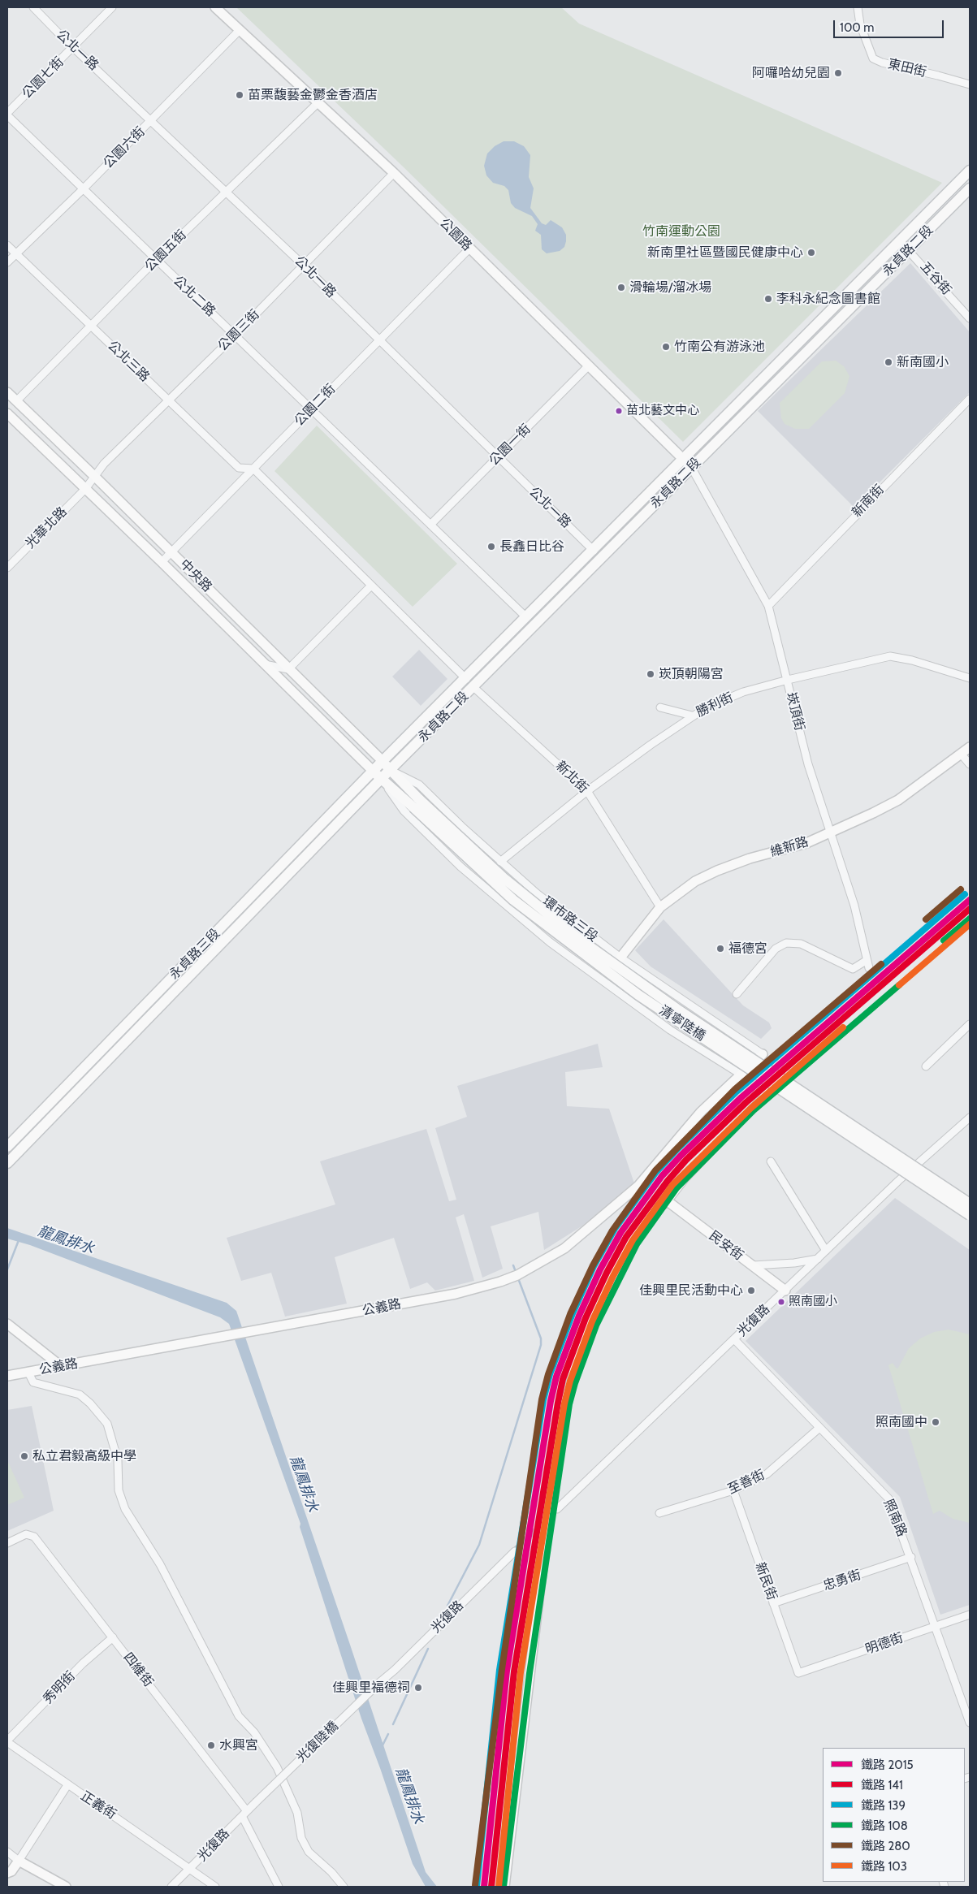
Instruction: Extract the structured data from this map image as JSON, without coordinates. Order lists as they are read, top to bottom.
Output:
{
  "streets": {
    "main road": ["永貞路二段", "永貞路三段", "清寧陸橋"],
    "street": [
      "公北一路",
      "東田街",
      "公園七街",
      "公園六街",
      "公園路",
      "公園五街",
      "五谷街",
      "公北二路",
      "公園三街",
      "公北三路",
      "公園二街",
      "公園一街",
      "新南街",
      "光華北路",
      "中央路",
      "勝利街",
      "崁頂街",
      "新北街",
      "維新路",
      "環市路三段",
      "民安街",
      "公義路",
      "光復路",
      "至善街",
      "照南路",
      "忠勇街",
      "新民街",
      "明德街",
      "四維街",
      "秀明街",
      "光復陸橋",
      "正義街"
    ]
  },
  "crossings": [
    ["公北一路", "公園七街"],
    ["公北一路", "公園六街"],
    ["公北一路", "公園五街"],
    ["公北一路", "永貞路二段"],
    ["公北一路", "公園三街"],
    ["公北一路", "公園二街"],
    ["公北一路", "公園一街"],
    ["公園七街", "公北二路"],
    ["公園六街", "公園路"],
    ["公園六街", "公北二路"],
    ["公園六街", "公北三路"],
    ["公園路", "公園五街"],
    ["公園路", "永貞路二段"],
    ["公園路", "公園三街"],
    ["公園路", "公園二街"],
    ["公園路", "公園一街"],
    ["公園路", "崁頂街"],
    ["公園五街", "公北二路"],
    ["公園五街", "公北三路"],
    ["公園五街", "中央路"],
    ["永貞路二段", "五谷街"],
    ["永貞路二段", "公北二路"],
    ["永貞路二段", "中央路"],
    ["永貞路二段", "崁頂街"],
    ["永貞路二段", "新北街"],
    ["永貞路二段", "環市路三段"],
    ["永貞路二段", "永貞路三段"],
    ["公北二路", "公園三街"],
    ["公北二路", "公園二街"],
    ["公北二路", "公園一街"],
    ["公園三街", "公北三路"],
    ["公園三街", "光華北路"],
    ["公園三街", "中央路"],
    ["公北三路", "公園二街"],
    ["公園二街", "中央路"],
    ["新南街", "崁頂街"],
    ["光華北路", "中央路"],
    ["中央路", "永貞路三段"],
    ["勝利街", "崁頂街"],
    ["勝利街", "新北街"],
    ["勝利街", "環市路三段"],
    ["崁頂街", "維新路"],
    ["新北街", "維新路"],
    ["維新路", "環市路三段"],
    ["民安街", "光復路"],
    ["光復路", "照南路"],
    ["光復路", "四維街"],
    ["光復路", "光復陸橋"],
    ["光復路", "正義街"],
    ["至善街", "照南路"],
    ["至善街", "新民街"],
    ["照南路", "忠勇街"],
    ["照南路", "明德街"],
    ["忠勇街", "新民街"],
    ["新民街", "明德街"],
    ["四維街", "秀明街"],
    ["秀明街", "正義街"]
  ],
  "water": ["龍鳳排水"],
  "parks": ["竹南運動公園"],
  "places": [
    "阿囉哈幼兒園",
    "苗栗馥藝金鬱金香酒店",
    "新南里社區暨國民健康中心",
    "滑輪場/溜冰場",
    "李科永紀念圖書館",
    "竹南公有游泳池",
    "新南國小",
    "苗北藝文中心",
    "長鑫日比谷",
    "崁頂朝陽宮",
    "福德宮",
    "佳興里民活動中心",
    "照南國小",
    "照南國中",
    "私立君毅高級中學",
    "佳興里福德祠",
    "水興宮"
  ],
  "lines": [
    "rail line 280",
    "rail line 139",
    "rail line 2015",
    "rail line 141",
    "rail line 108",
    "rail line 103"
  ],
  "legend": [
    "鐵路 2015",
    "鐵路 141",
    "鐵路 139",
    "鐵路 108",
    "鐵路 280",
    "鐵路 103"
  ],
  "scale_bar": "100 m"
}
